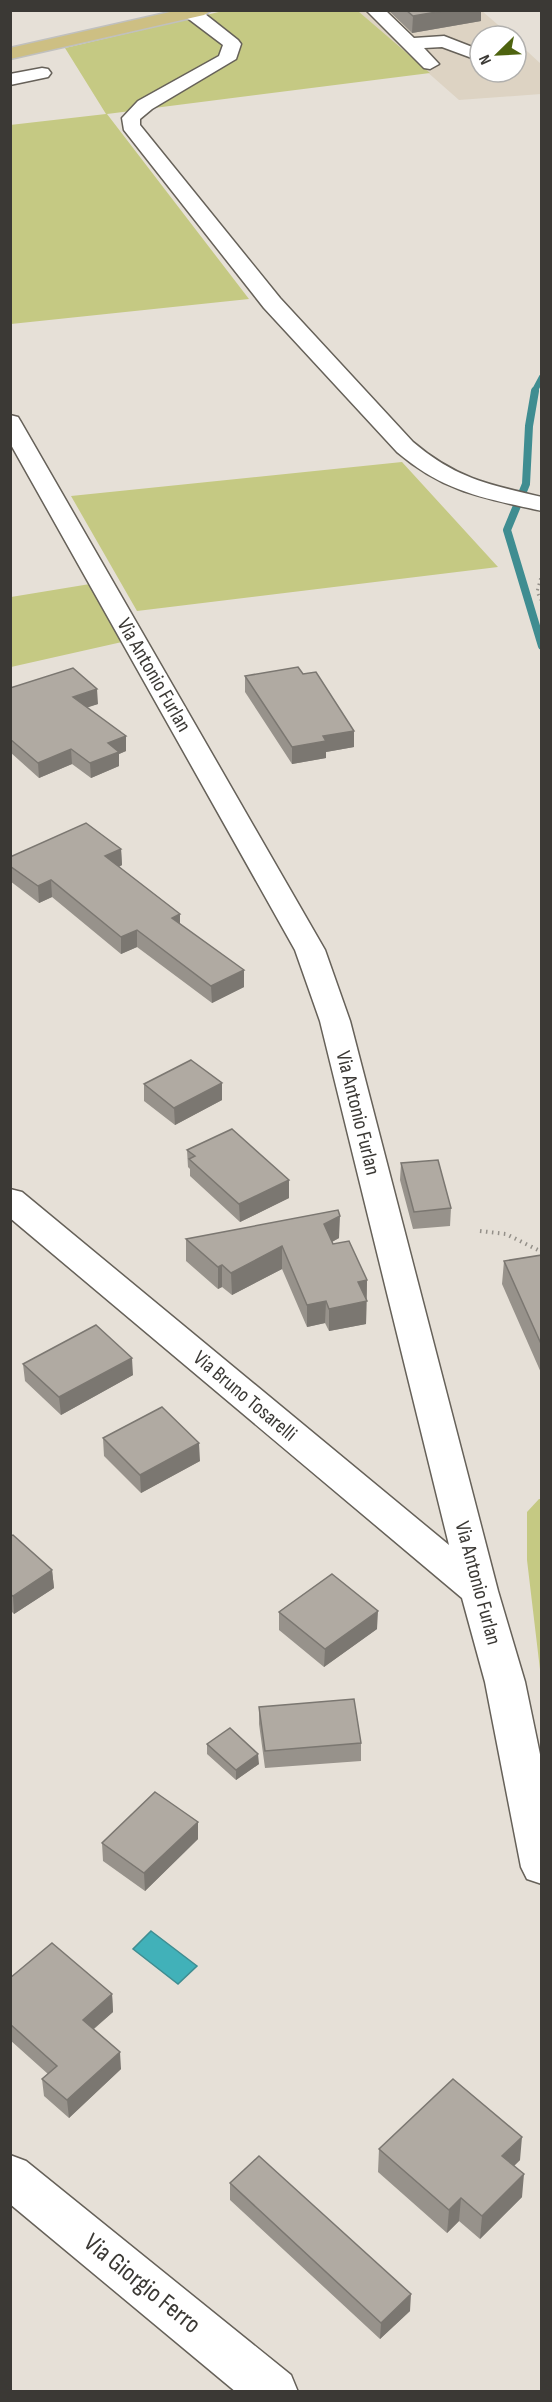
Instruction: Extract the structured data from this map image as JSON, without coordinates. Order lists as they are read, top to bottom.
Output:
{
  "streets": {
    "street": ["Via Antonio Furlan", "Via Bruno Tosarelli", "Via Giorgio Ferro"]
  },
  "crossings": [
    ["Via Antonio Furlan", "Via Bruno Tosarelli"]
  ],
  "north": "bottom left"
}
